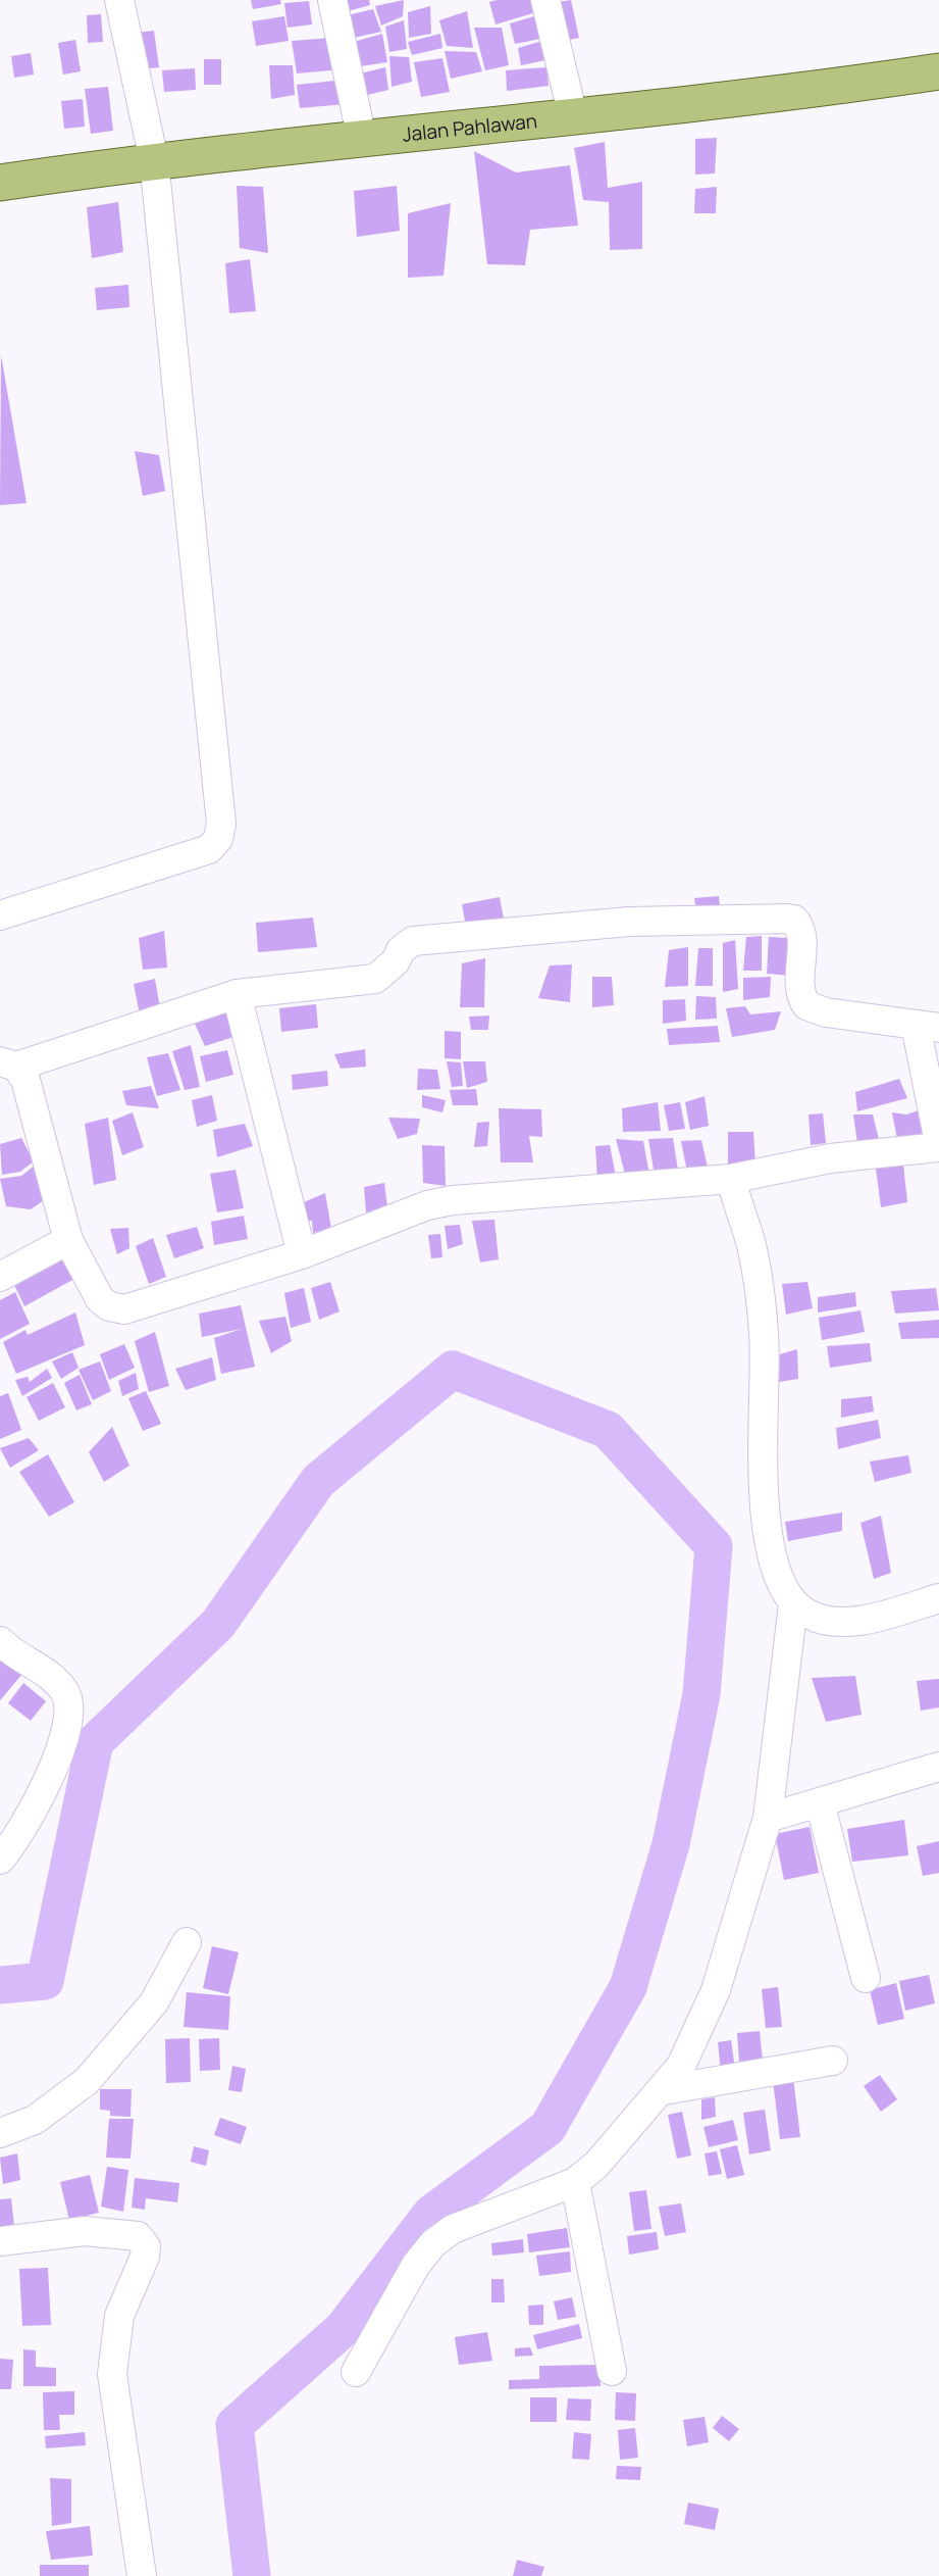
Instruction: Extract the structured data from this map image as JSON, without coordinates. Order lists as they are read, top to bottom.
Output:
{
  "streets": {
    "main road": ["Jalan Pahlawan"]
  }
}
